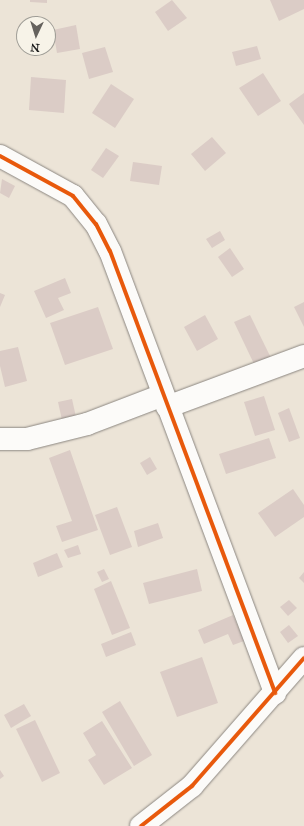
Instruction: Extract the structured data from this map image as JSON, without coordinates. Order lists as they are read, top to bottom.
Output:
{
  "north": "bottom"
}
